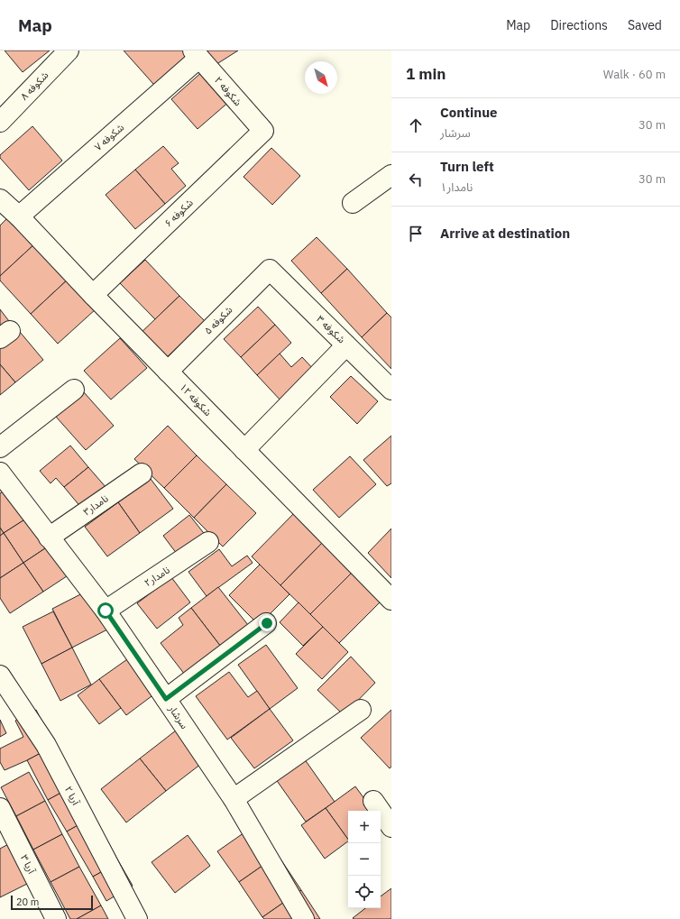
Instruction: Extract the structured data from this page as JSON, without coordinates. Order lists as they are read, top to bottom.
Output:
{
  "streets": {
    "street": [
      "شکوفه ۸",
      "شکوفه ۲",
      "شکوفه ۷",
      "شکوفه ۶",
      "شکوفه ۵",
      "شکوفه ۳",
      "شکوفه ۱۲",
      "نامدار۳",
      "نامدار۲",
      "سرشار",
      "آریا ۲",
      "آریا ۳"
    ]
  },
  "crossings": [
    ["شکوفه ۲", "شکوفه ۷"],
    ["شکوفه ۲", "شکوفه ۶"],
    ["شکوفه ۷", "شکوفه ۱۲"],
    ["شکوفه ۶", "شکوفه ۱۲"],
    ["شکوفه ۵", "شکوفه ۳"],
    ["شکوفه ۵", "شکوفه ۱۲"],
    ["نامدار۳", "سرشار"],
    ["نامدار۲", "سرشار"]
  ],
  "scale_bar": "20 m",
  "north": "bottom right",
  "page": {
    "header": "Map",
    "nav": ["Map", "Directions", "Saved"],
    "heading": ["1 min", "Walk · 60 m"],
    "list": [
      ["Continue", "سرشار", "30 m"],
      ["Turn left", "نامدار۱", "30 m"],
      "Arrive at destination"
    ],
    "map_buttons": ["+", "−"],
    "scale": "20 m"
  }
}
